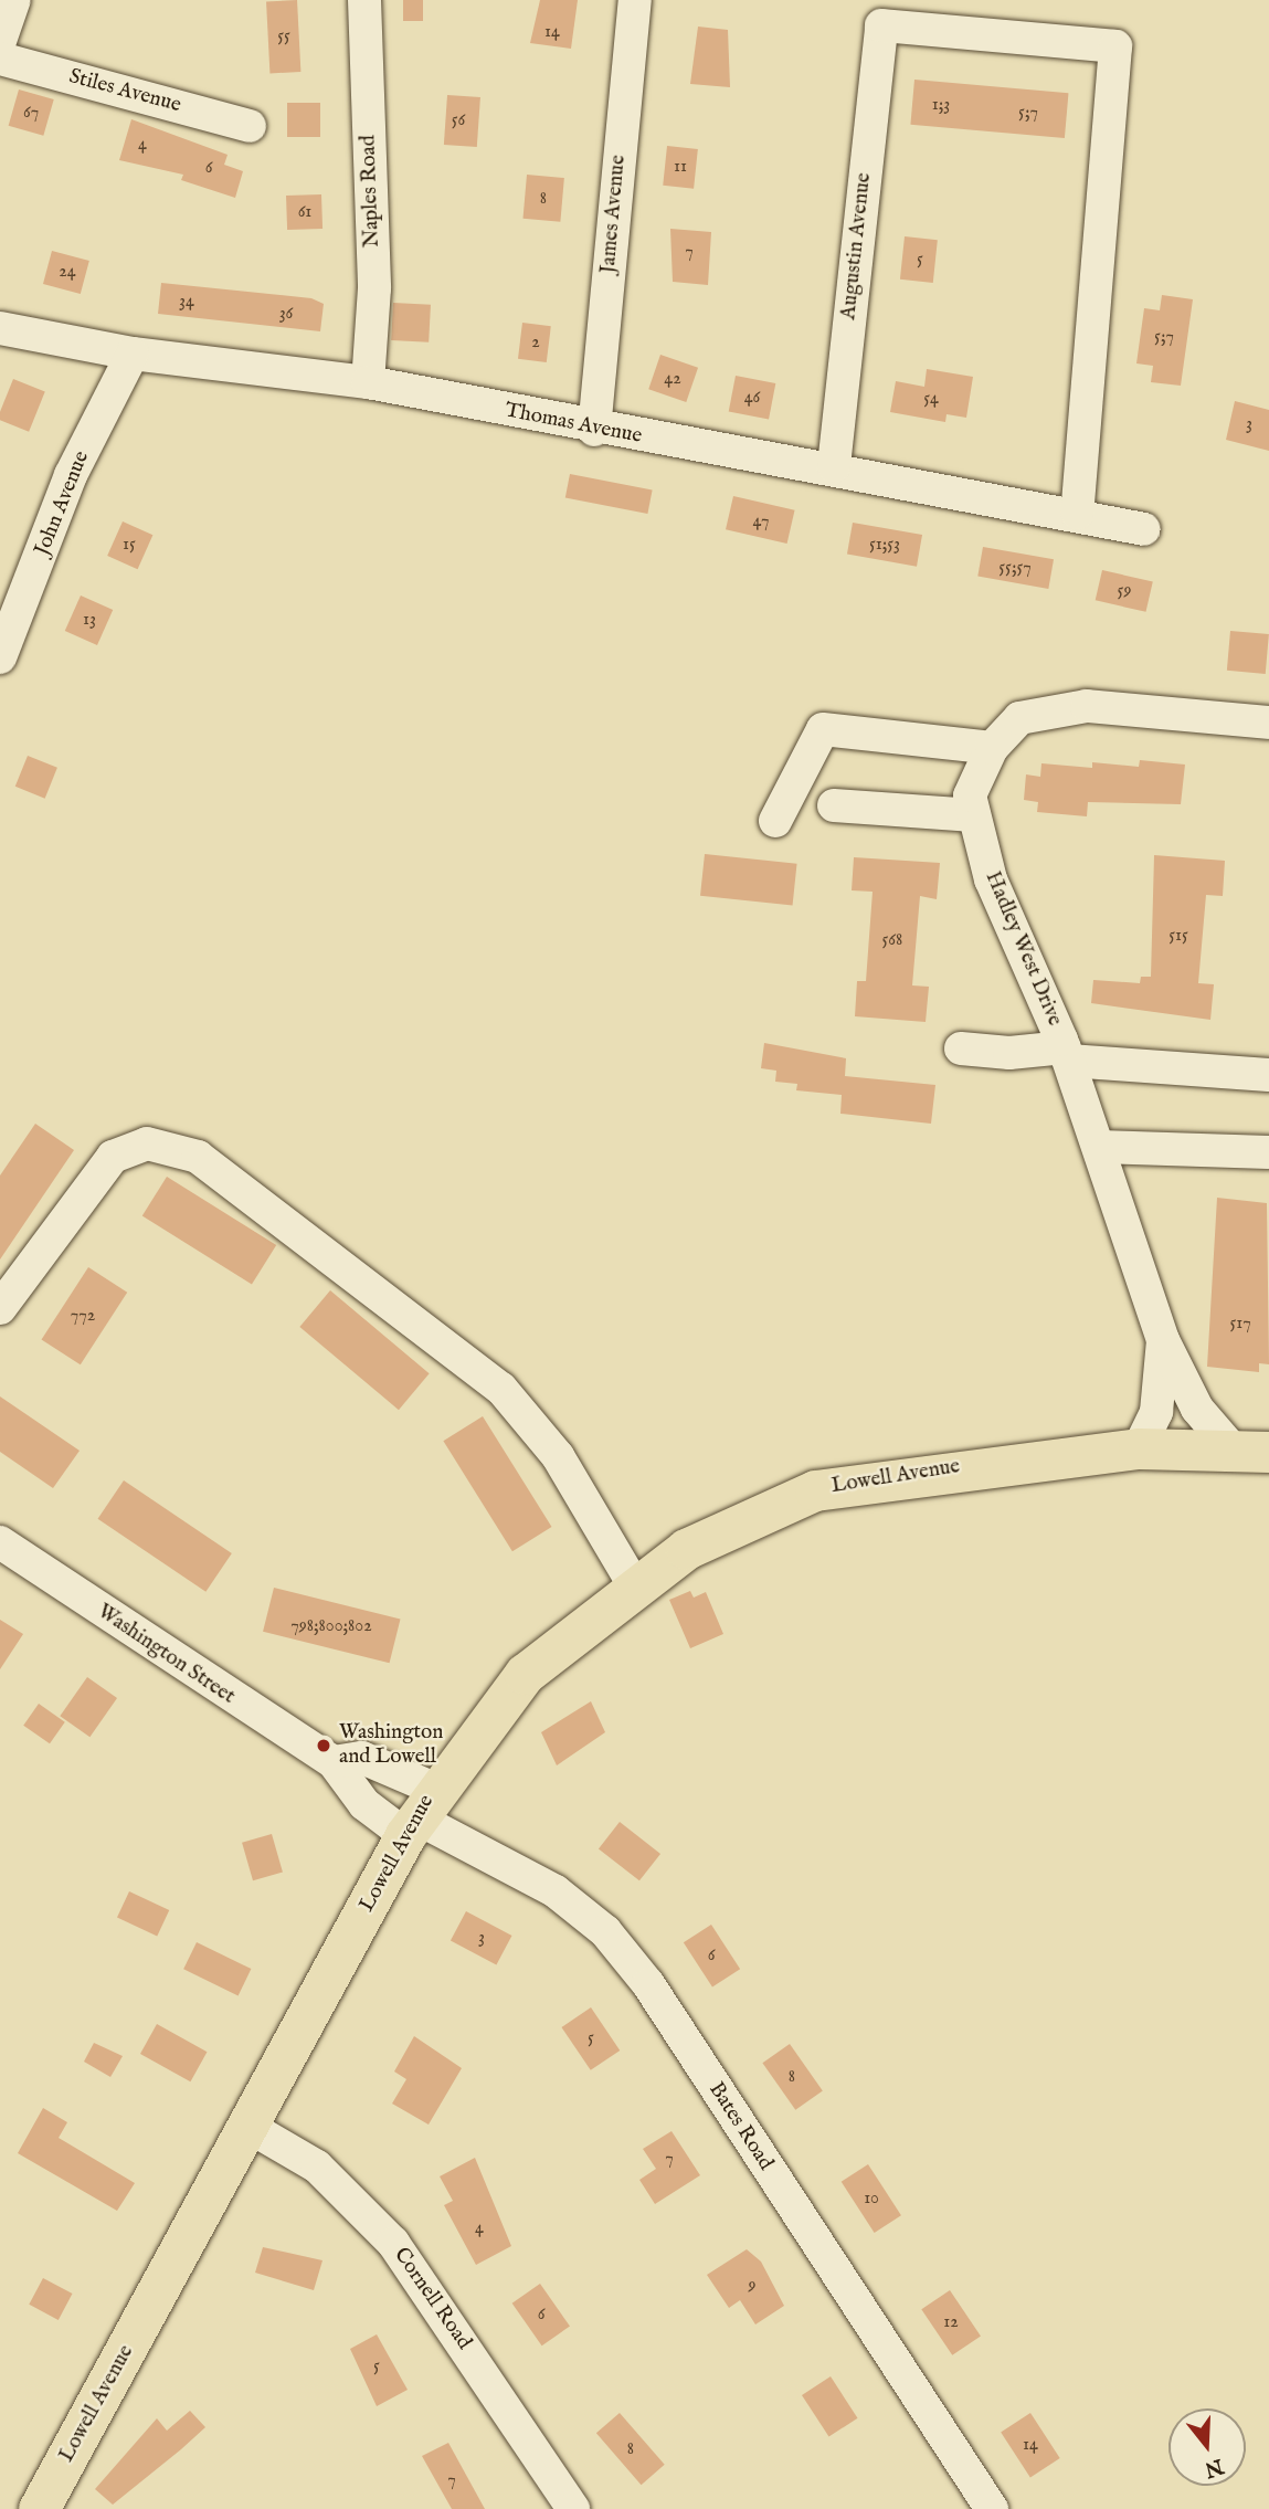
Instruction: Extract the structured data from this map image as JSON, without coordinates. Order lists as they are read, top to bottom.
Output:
{
  "streets": {
    "main road": ["Lowell Avenue"],
    "street": [
      "Stiles Avenue",
      "Naples Road",
      "James Avenue",
      "Augustin Avenue",
      "Thomas Avenue",
      "John Avenue",
      "Hadley West Drive",
      "Washington Street",
      "Bates Road",
      "Cornell Road"
    ]
  },
  "crossings": [
    ["Naples Road", "Thomas Avenue"],
    ["James Avenue", "Thomas Avenue"],
    ["Augustin Avenue", "Thomas Avenue"],
    ["Thomas Avenue", "John Avenue"],
    ["Hadley West Drive", "Lowell Avenue"],
    ["Lowell Avenue", "Washington Street"],
    ["Lowell Avenue", "Bates Road"],
    ["Lowell Avenue", "Cornell Road"],
    ["Washington Street", "Bates Road"]
  ],
  "places": ["Washington and Lowell"],
  "house_numbers": [
    "14",
    "55",
    "1;3",
    "67",
    "5;7",
    "56",
    "4",
    "11",
    "6",
    "8",
    "61",
    "7",
    "5",
    "24",
    "34",
    "36",
    "5;7",
    "2",
    "42",
    "46",
    "54",
    "3",
    "47",
    "15",
    "51;53",
    "55;57",
    "59",
    "13",
    "515",
    "568",
    "772",
    "517",
    "798;800;802",
    "3",
    "6",
    "5",
    "8",
    "7",
    "10",
    "4",
    "9",
    "6",
    "12",
    "5",
    "14",
    "8",
    "7"
  ],
  "north": "bottom"
}
